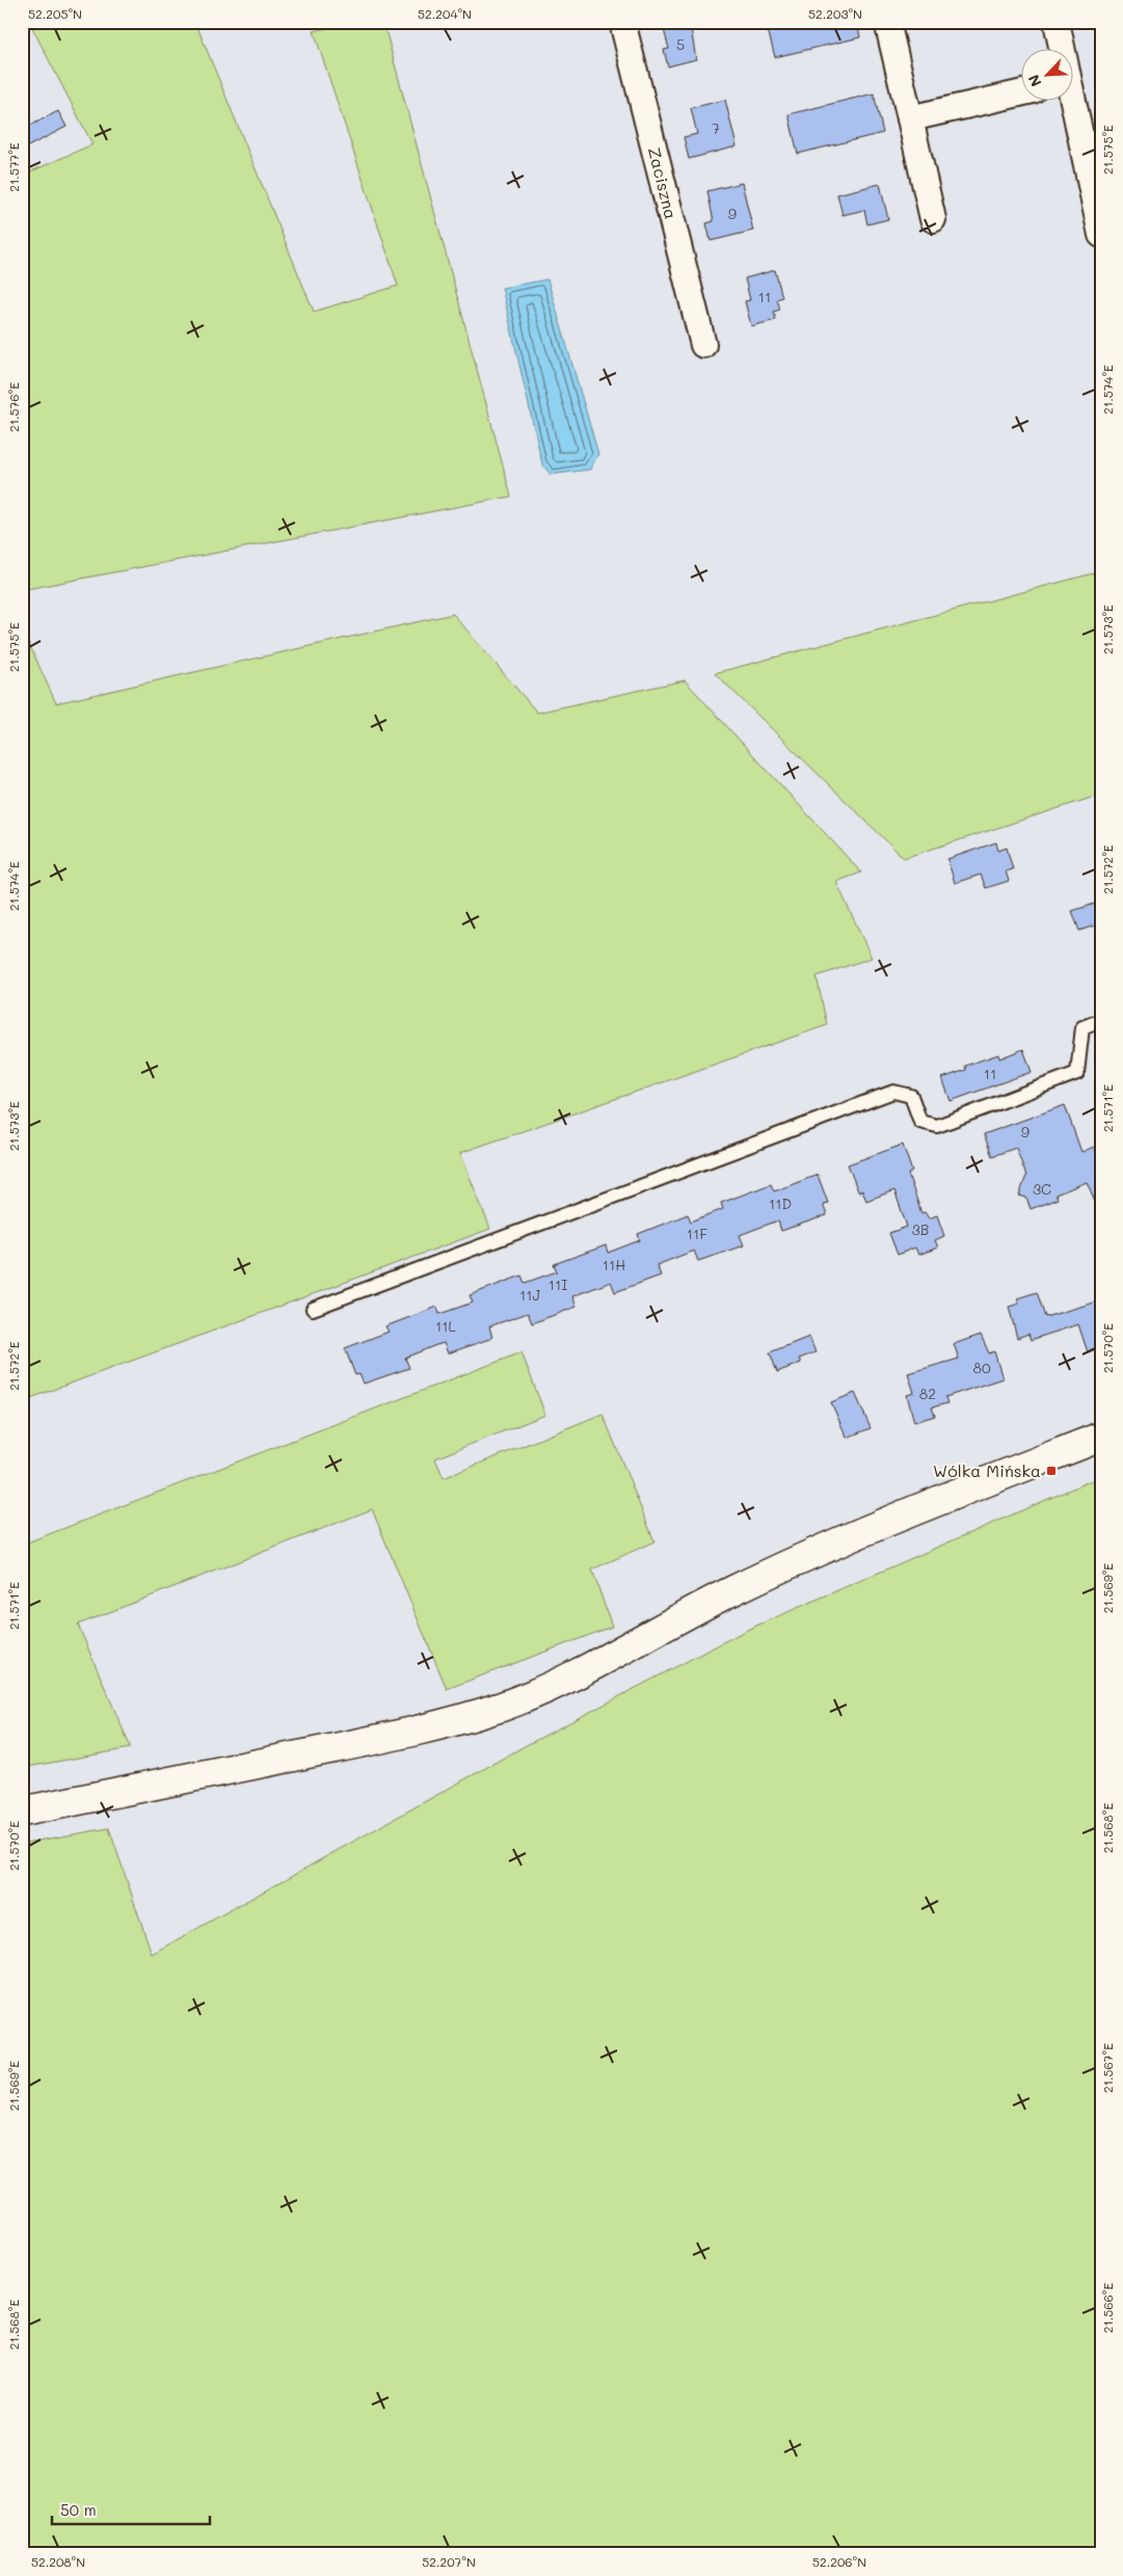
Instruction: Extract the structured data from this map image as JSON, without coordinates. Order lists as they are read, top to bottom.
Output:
{
  "streets": {
    "street": ["Zaciszna"]
  },
  "places": {
    "transit": ["Wólka Mińska"]
  },
  "house_numbers": [
    "5",
    "7",
    "9",
    "11",
    "11",
    "9",
    "3C",
    "11D",
    "3B",
    "11F",
    "11H",
    "11I",
    "11J",
    "11L",
    "80",
    "82"
  ],
  "scale_bar": "50 m",
  "north": "bottom left",
  "coordinates": [
    "52.205°N",
    "52.204°N",
    "52.203°N",
    "21.575°E",
    "21.577°E",
    "21.574°E",
    "21.576°E",
    "21.573°E",
    "21.572°E",
    "21.571°E",
    "21.570°E",
    "21.569°E",
    "21.568°E",
    "21.567°E",
    "21.566°E",
    "52.208°N",
    "52.207°N",
    "52.206°N"
  ]
}
